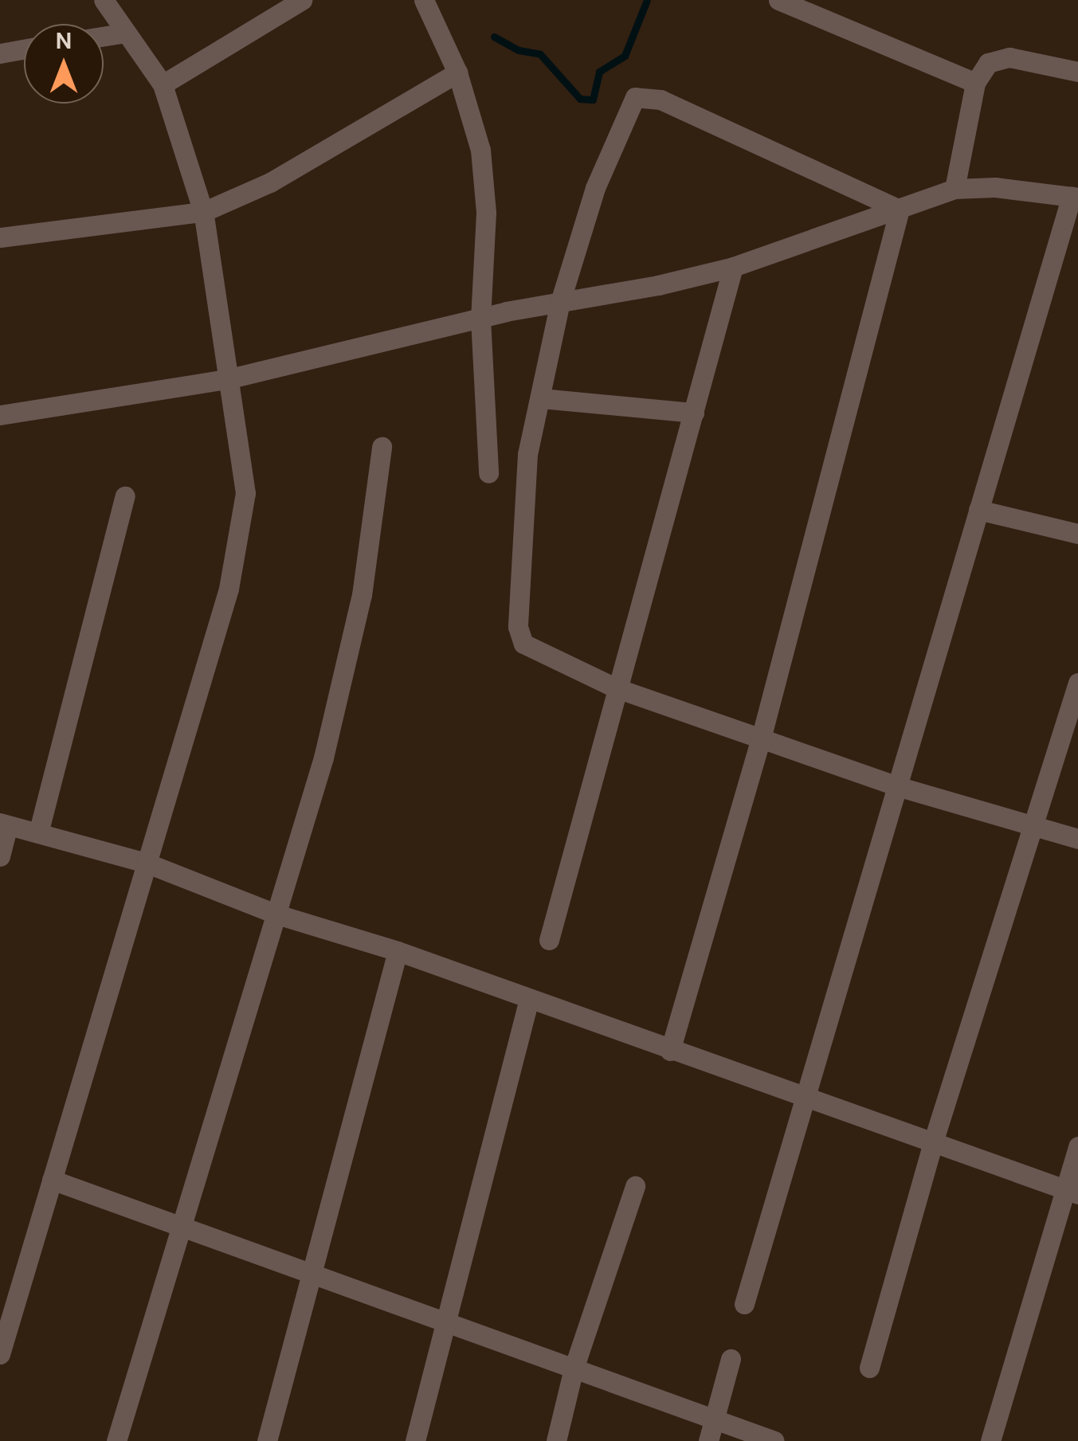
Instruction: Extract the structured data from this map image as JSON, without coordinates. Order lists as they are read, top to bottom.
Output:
{
  "north": "top"
}
